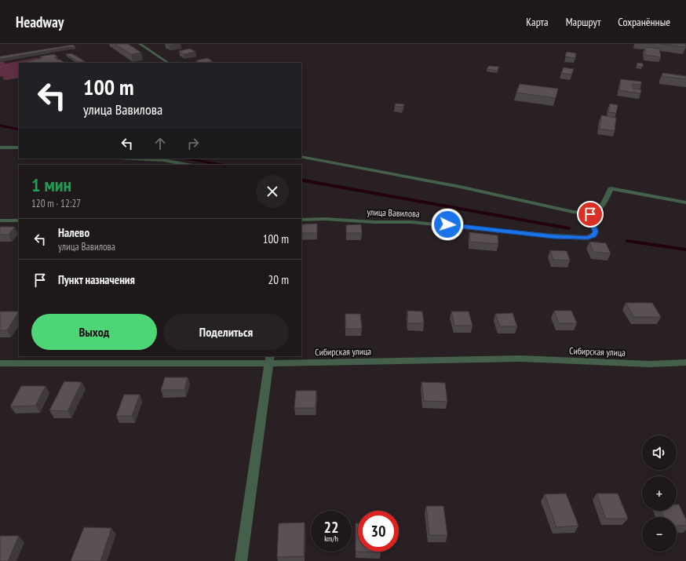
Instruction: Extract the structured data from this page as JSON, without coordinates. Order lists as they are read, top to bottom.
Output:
{
  "streets": {
    "street": ["улица Вавилова", "Сибирская улица"]
  },
  "page": {
    "header": "Headway",
    "nav": ["Карта", "Маршрут", "Сохранённые"],
    "turn": ["100 m", "улица Вавилова"],
    "heading": ["1 мин", "120 m · 12:27"],
    "list": [
      {
        "name": "Налево",
        "note": "улица Вавилова",
        "value": "100 m"
      },
      {
        "name": "Пункт назначения",
        "value": "20 m"
      }
    ],
    "buttons": ["Выход", "Поделиться"],
    "map_buttons": ["+", "−"],
    "speed": "22 km/h",
    "limit": "30"
  }
}
